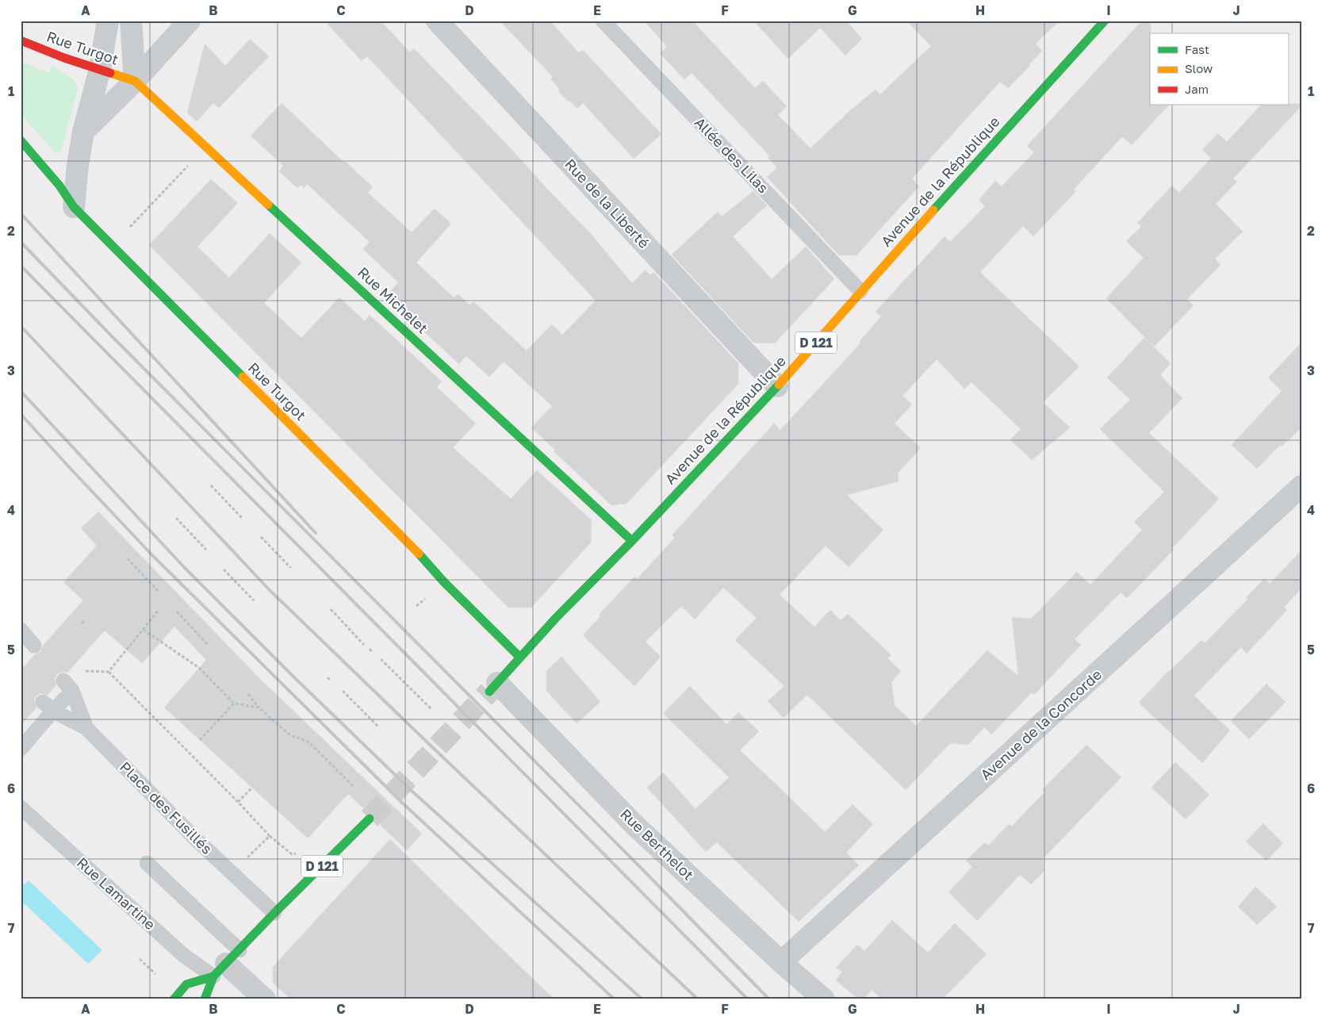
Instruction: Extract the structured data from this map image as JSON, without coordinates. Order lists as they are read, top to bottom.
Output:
{
  "streets": {
    "street": [
      "Rue Turgot",
      "Avenue de la République",
      "Rue de la Liberté",
      "Rue Michelet",
      "D 121",
      "Avenue de la Concorde",
      "Rue Berthelot"
    ],
    "lane": ["Allée des Lilas", "Place des Fusillés", "Rue Lamartine"]
  },
  "crossings": [
    ["Rue Turgot", "Avenue de la République"],
    ["Rue Turgot", "Rue Michelet"],
    ["Allée des Lilas", "Avenue de la République"],
    ["Avenue de la République", "Rue de la Liberté"],
    ["Avenue de la République", "Rue Michelet"],
    ["Avenue de la République", "Rue Berthelot"],
    ["D 121", "Place des Fusillés"],
    ["D 121", "Rue Lamartine"],
    ["Avenue de la Concorde", "Rue Berthelot"]
  ],
  "legend": ["Fast", "Slow", "Jam"],
  "grid": {
    "columns": [
      "A",
      "B",
      "C",
      "D",
      "E",
      "F",
      "G",
      "H",
      "I",
      "J"
    ],
    "rows": [
      "1",
      "2",
      "3",
      "4",
      "5",
      "6",
      "7"
    ]
  }
}
